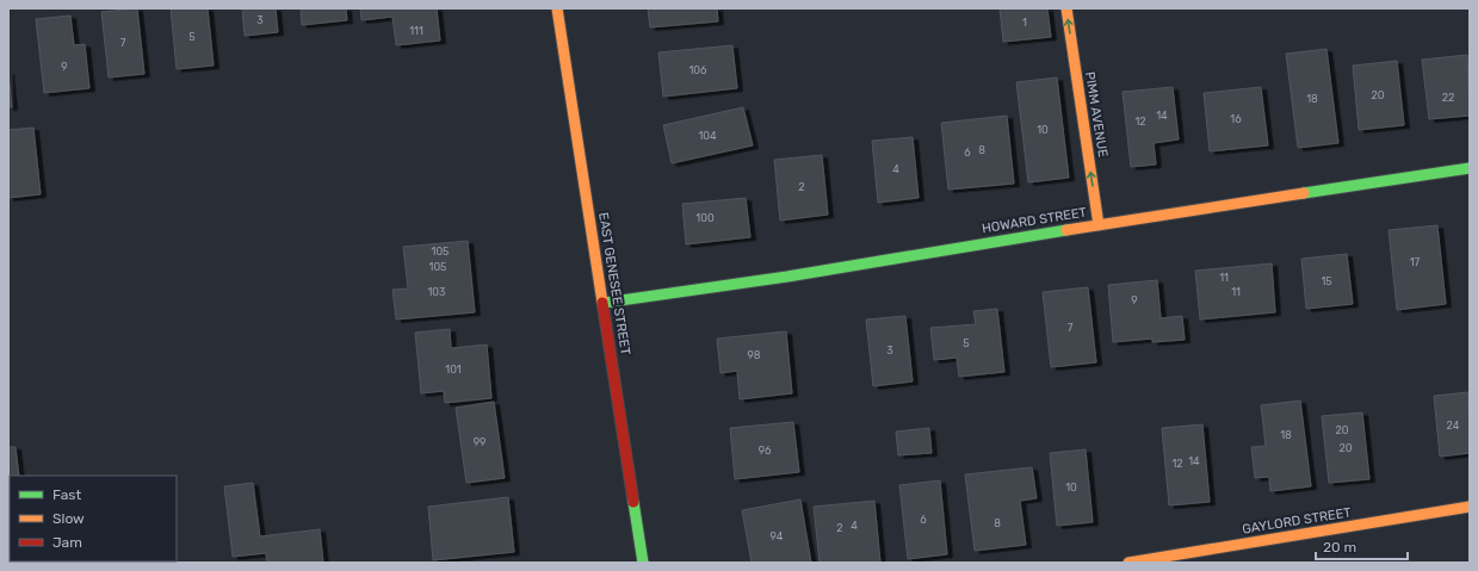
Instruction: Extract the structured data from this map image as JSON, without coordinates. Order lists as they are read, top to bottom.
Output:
{
  "streets": {
    "main road": [
      "PIMM AVENUE",
      "HOWARD STREET",
      "EAST GENESEE STREET",
      "GAYLORD STREET"
    ]
  },
  "crossings": [
    ["PIMM AVENUE", "HOWARD STREET"],
    ["HOWARD STREET", "EAST GENESEE STREET"]
  ],
  "one_way": ["PIMM AVENUE"],
  "house_numbers": [
    "3",
    "1",
    "111",
    "5",
    "7",
    "9",
    "106",
    "20",
    "22",
    "18",
    "14",
    "16",
    "12",
    "10",
    "104",
    "8",
    "6",
    "4",
    "2",
    "100",
    "105",
    "17",
    "105",
    "11",
    "15",
    "103",
    "11",
    "9",
    "7",
    "5",
    "3",
    "98",
    "101",
    "24",
    "20",
    "18",
    "99",
    "20",
    "96",
    "14",
    "12",
    "10",
    "6",
    "8",
    "4",
    "2",
    "94"
  ],
  "legend": ["Fast", "Slow", "Jam"],
  "scale_bar": "20 m"
}
